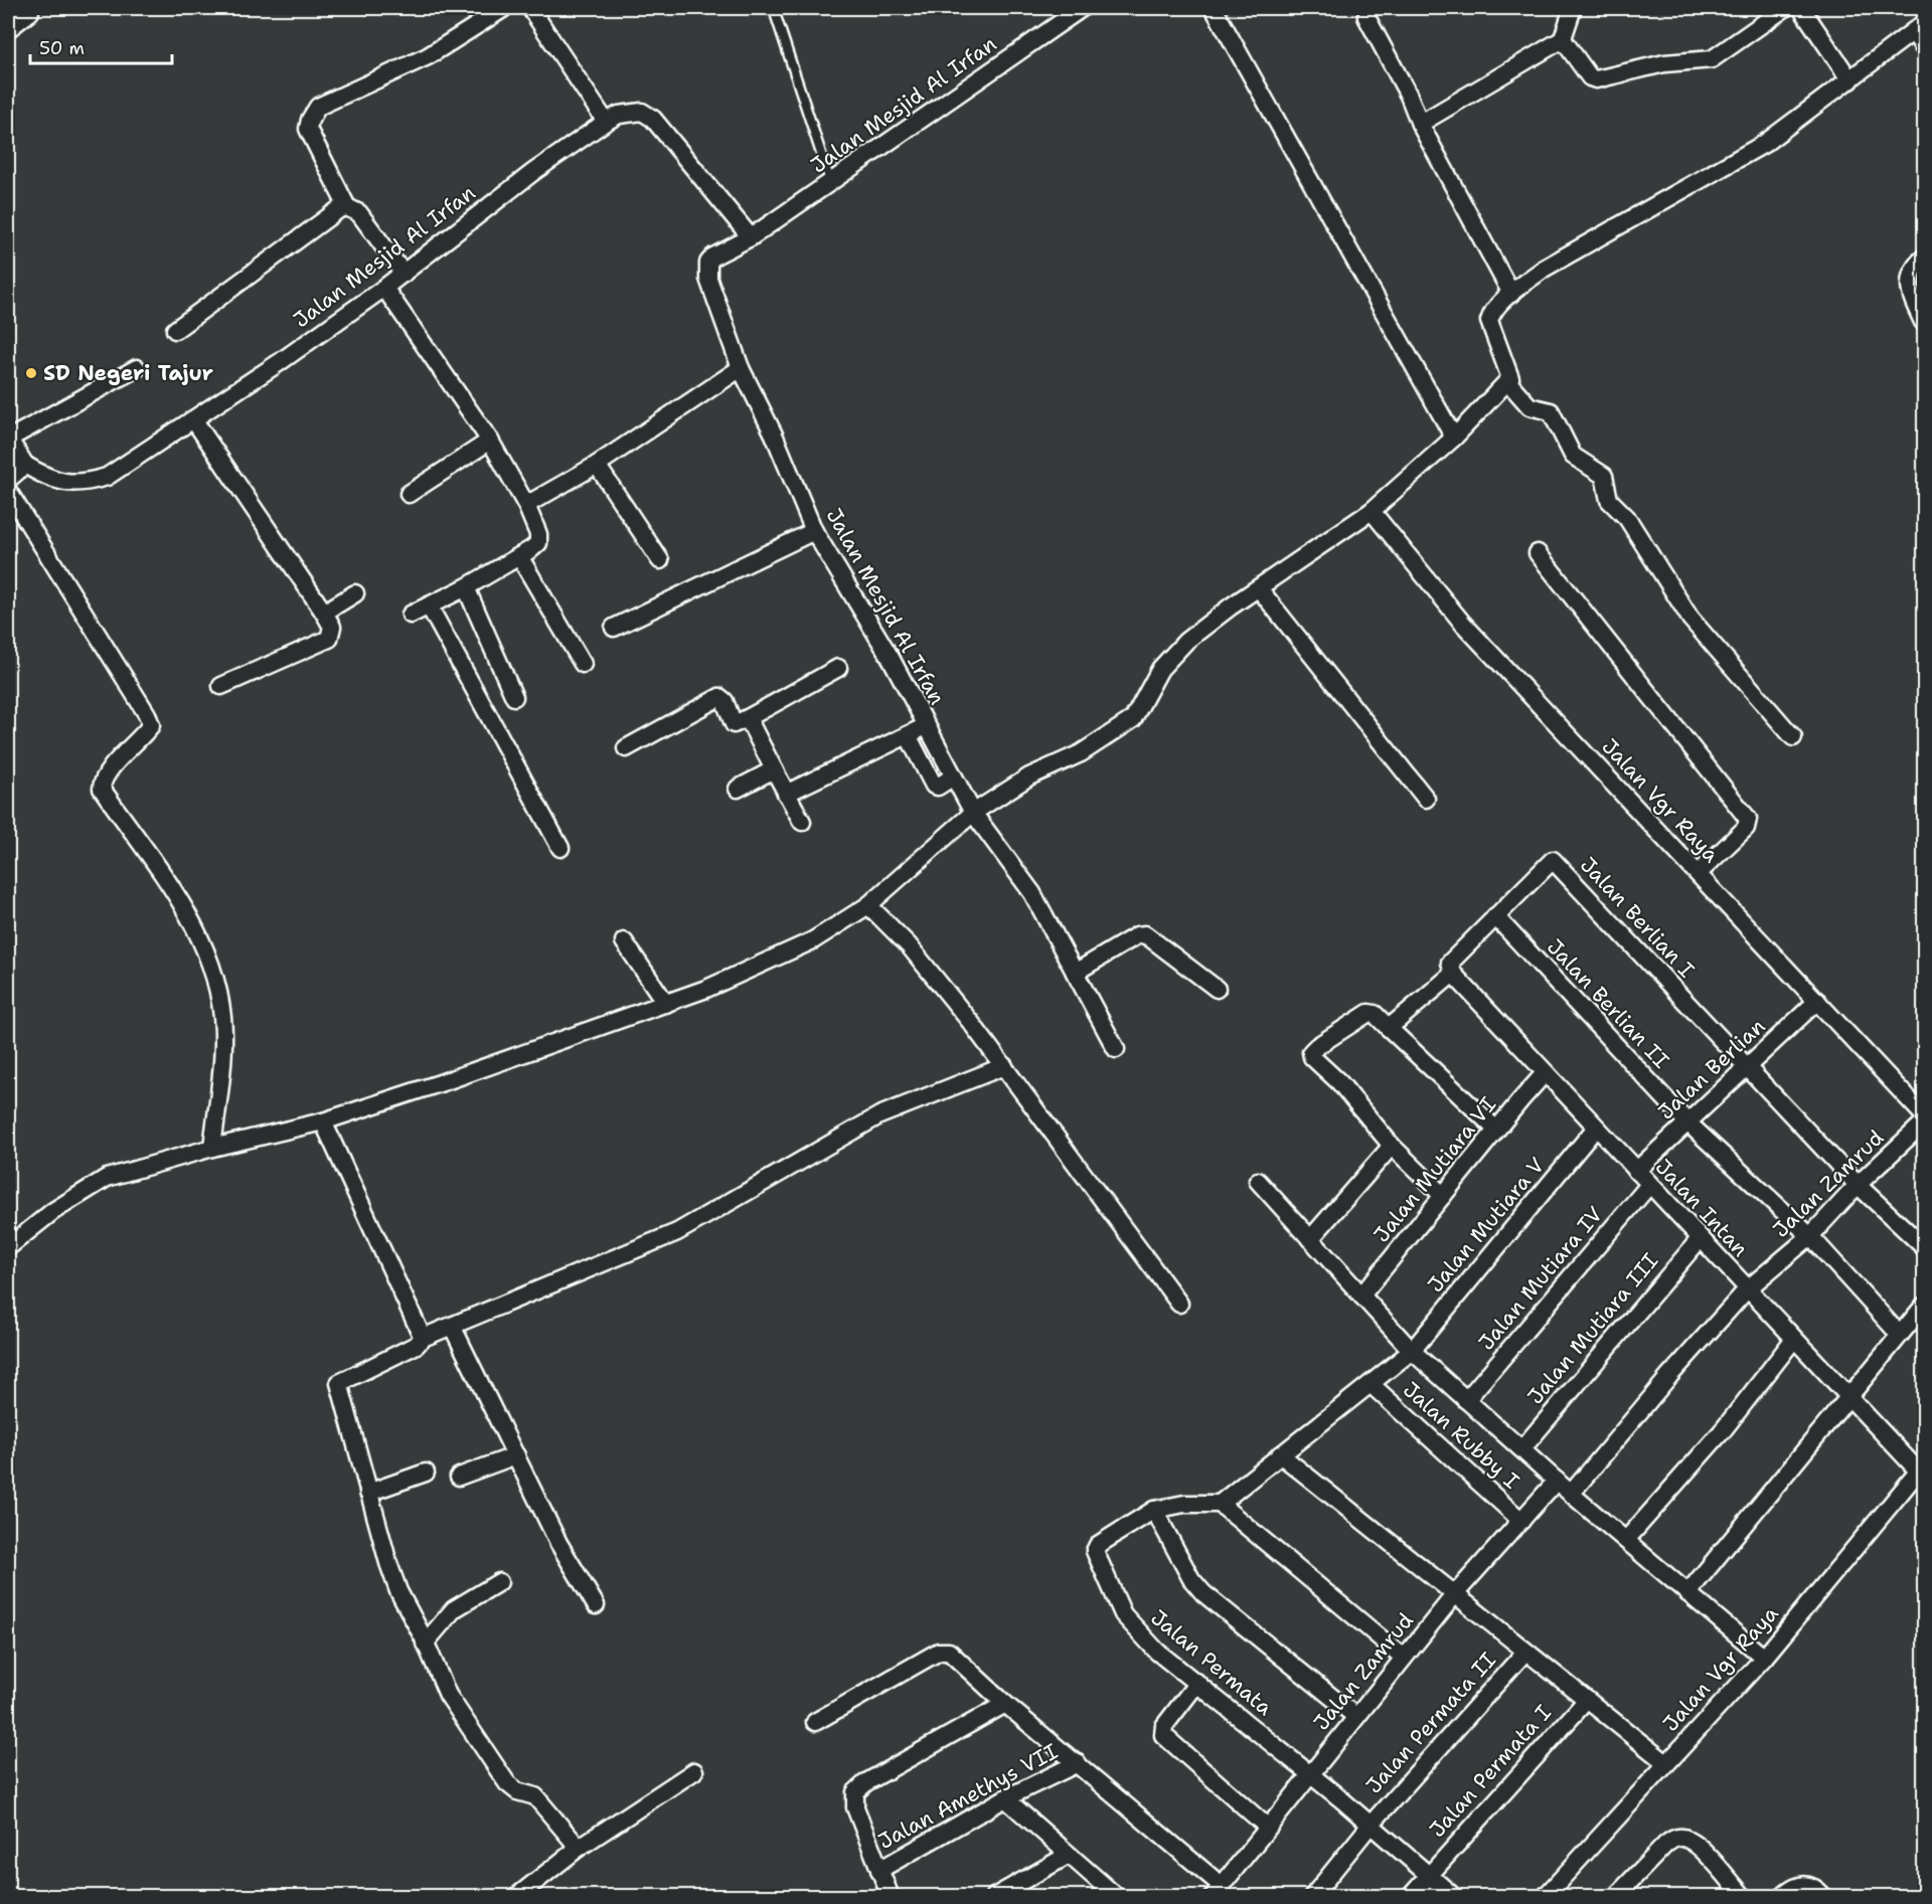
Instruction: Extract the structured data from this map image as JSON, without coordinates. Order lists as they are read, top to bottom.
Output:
{
  "streets": {
    "street": [
      "Jalan Mesjid Al Irfan",
      "Jalan Vgr Raya",
      "Jalan Berlian I",
      "Jalan Berlian II",
      "Jalan Berlian",
      "Jalan Mutiara VI",
      "Jalan Zamrud",
      "Jalan Intan",
      "Jalan Mutiara V",
      "Jalan Mutiara IV",
      "Jalan Mutiara III",
      "Jalan Rubby I",
      "Jalan Permata",
      "Jalan Permata II",
      "Jalan Permata I",
      "Jalan Amethys VII"
    ]
  },
  "crossings": [
    ["Jalan Vgr Raya", "Jalan Berlian"],
    ["Jalan Vgr Raya", "Jalan Intan"],
    ["Jalan Berlian I", "Jalan Berlian II"],
    ["Jalan Berlian I", "Jalan Berlian"],
    ["Jalan Berlian I", "Jalan Intan"],
    ["Jalan Berlian II", "Jalan Berlian"],
    ["Jalan Berlian II", "Jalan Zamrud"],
    ["Jalan Berlian", "Jalan Intan"],
    ["Jalan Mutiara VI", "Jalan Intan"],
    ["Jalan Zamrud", "Jalan Intan"],
    ["Jalan Zamrud", "Jalan Rubby I"],
    ["Jalan Zamrud", "Jalan Permata"],
    ["Jalan Intan", "Jalan Mutiara V"],
    ["Jalan Intan", "Jalan Mutiara IV"],
    ["Jalan Intan", "Jalan Mutiara III"],
    ["Jalan Permata", "Jalan Permata II"],
    ["Jalan Permata", "Jalan Permata I"]
  ],
  "places": ["SD Negeri Tajur"],
  "scale_bar": "50 m"
}
